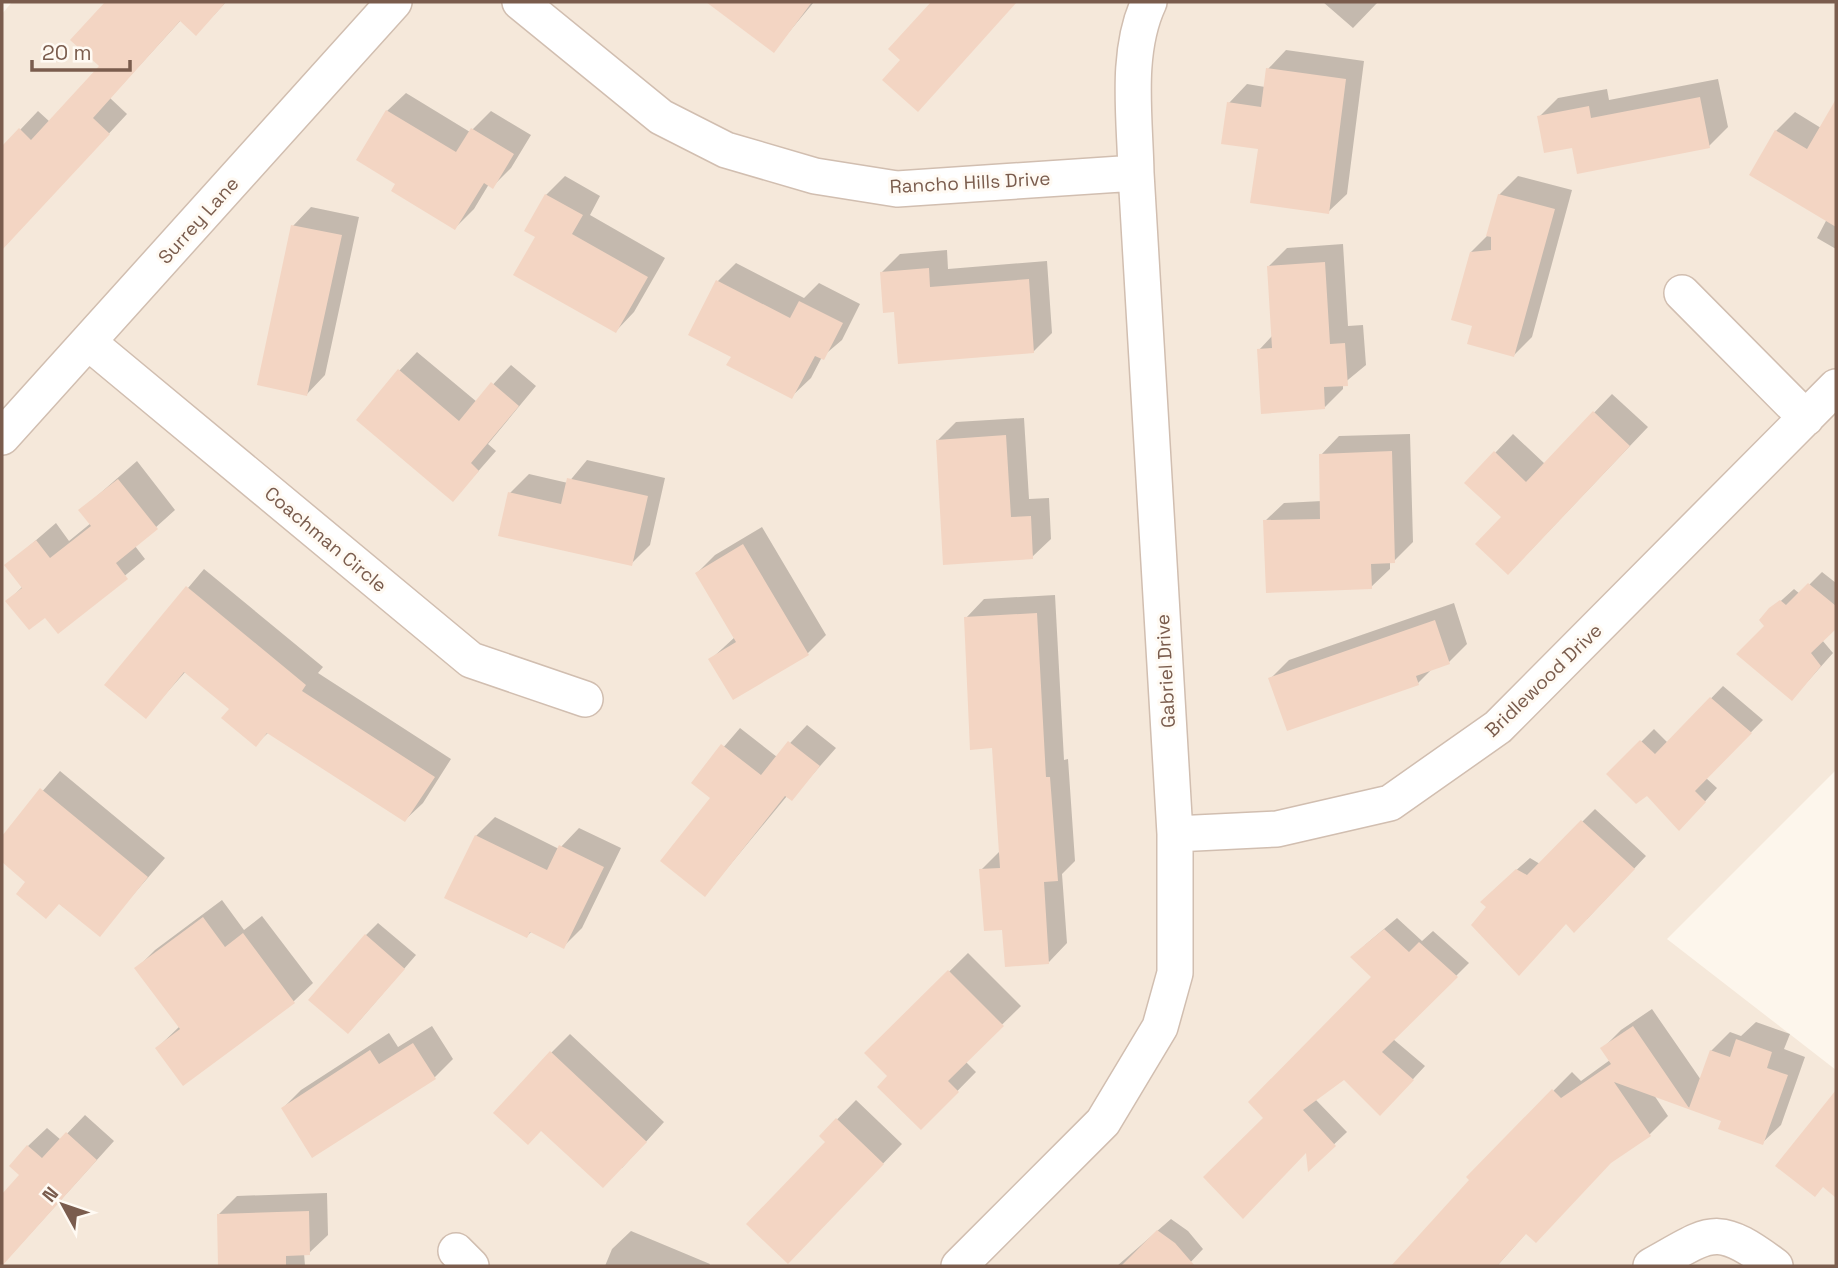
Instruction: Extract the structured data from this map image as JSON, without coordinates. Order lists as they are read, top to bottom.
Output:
{
  "streets": {
    "street": [
      "Rancho Hills Drive",
      "Surrey Lane",
      "Coachman Circle",
      "Gabriel Drive",
      "Bridlewood Drive"
    ]
  },
  "crossings": [
    ["Rancho Hills Drive", "Gabriel Drive"],
    ["Surrey Lane", "Coachman Circle"],
    ["Gabriel Drive", "Bridlewood Drive"]
  ],
  "scale_bar": "20 m",
  "north": "top left"
}
